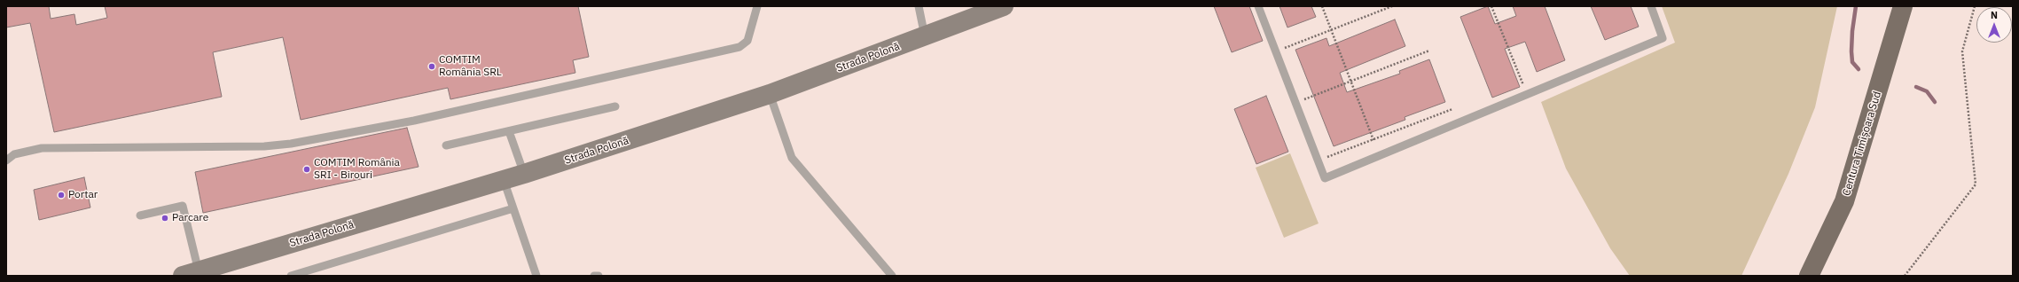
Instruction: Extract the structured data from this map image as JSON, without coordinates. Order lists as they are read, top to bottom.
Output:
{
  "streets": {
    "main road": ["Strada Polonă", "Centura Timișoara Sud"]
  },
  "places": [
    "COMTIM România SRL",
    "COMTIM România SRI - Birouri",
    "Portar",
    "Parcare"
  ],
  "north": "top"
}
